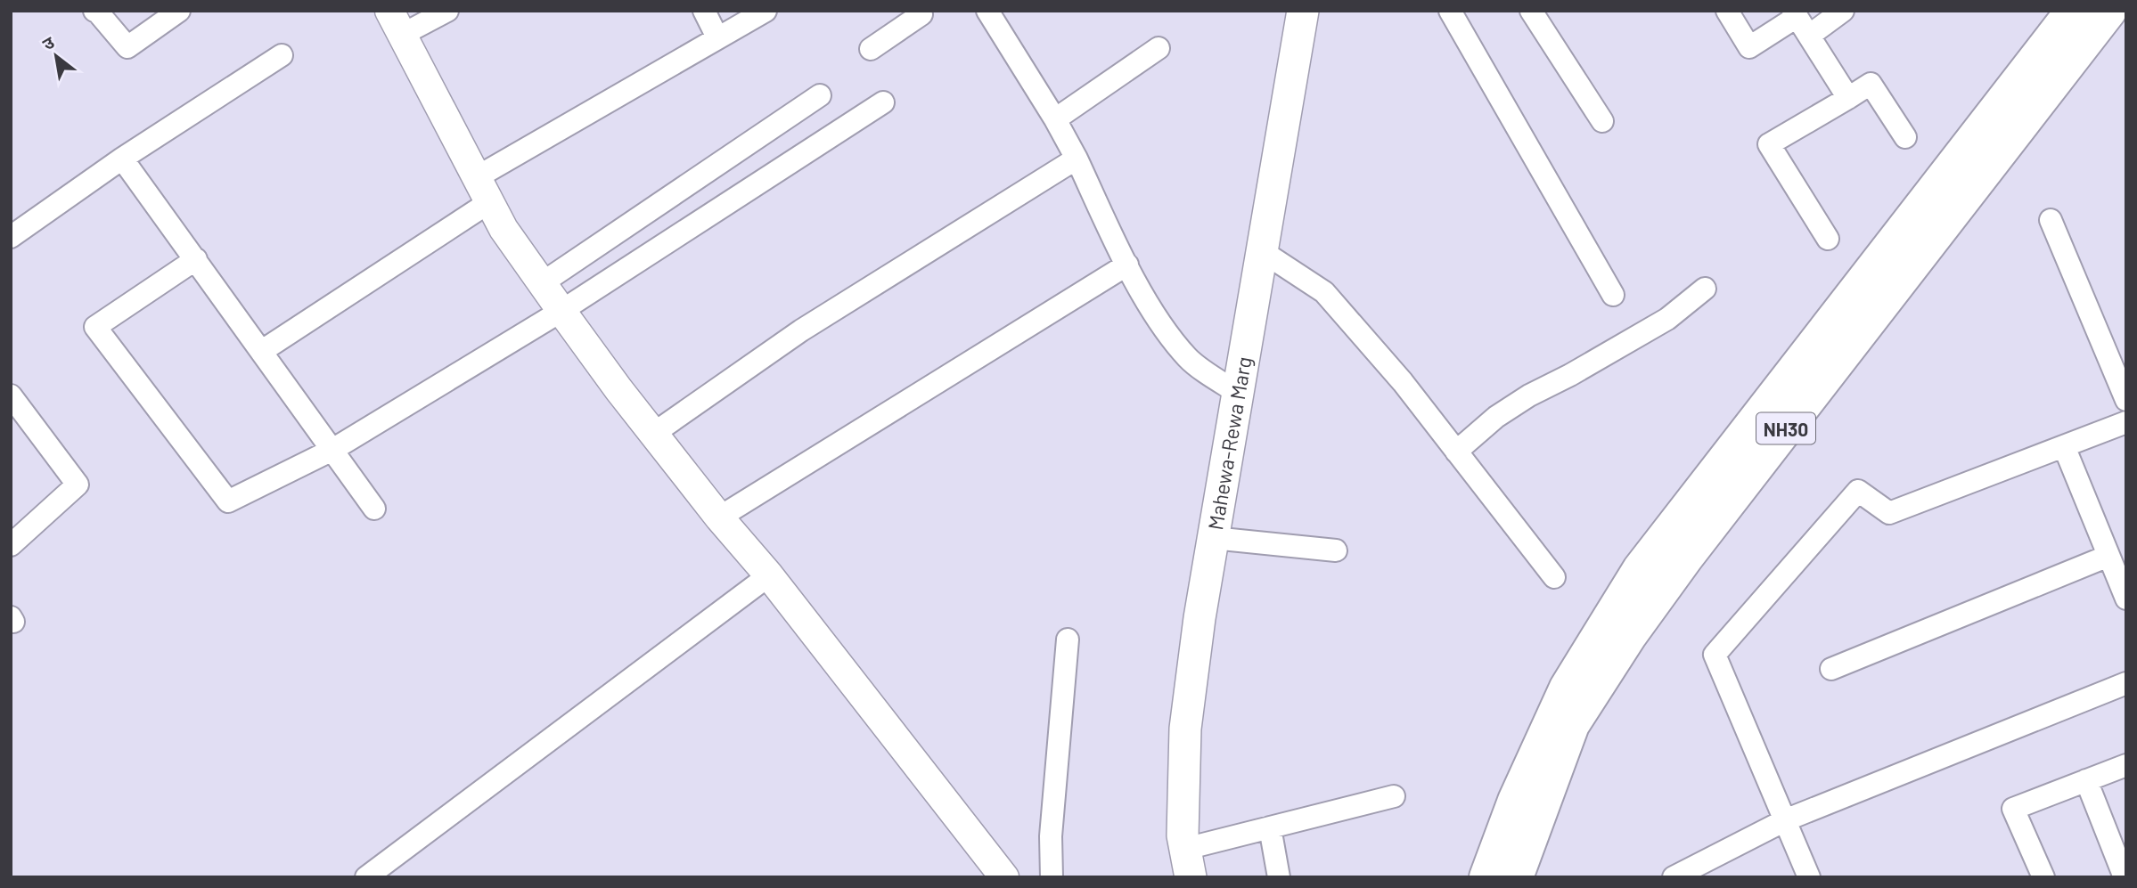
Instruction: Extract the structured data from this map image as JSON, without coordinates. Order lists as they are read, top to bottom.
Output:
{
  "streets": {
    "highway": ["NH30"],
    "main road": ["Mahewa-Rewa Marg"]
  },
  "north": "top left"
}
